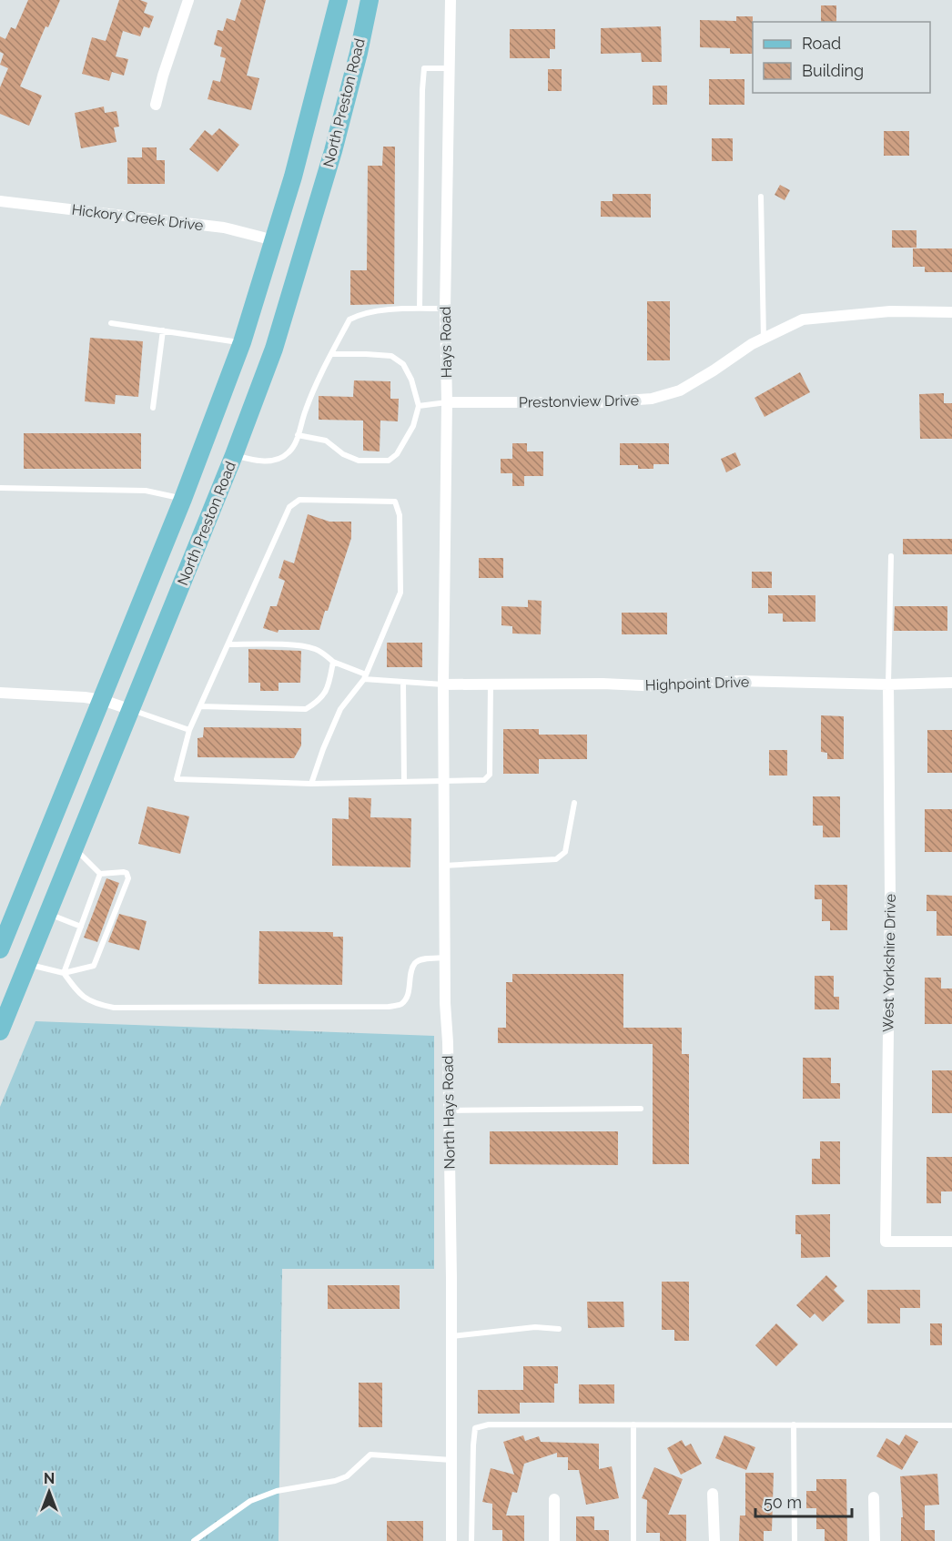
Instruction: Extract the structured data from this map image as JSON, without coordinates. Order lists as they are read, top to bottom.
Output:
{
  "streets": {
    "main road": ["North Preston Road"],
    "street": [
      "Hickory Creek Drive",
      "Hays Road",
      "Prestonview Drive",
      "Highpoint Drive",
      "West Yorkshire Drive",
      "North Hays Road"
    ]
  },
  "crossings": [
    ["North Preston Road", "Hickory Creek Drive"],
    ["Hays Road", "Prestonview Drive"],
    ["Hays Road", "Highpoint Drive"],
    ["Hays Road", "North Hays Road"],
    ["Highpoint Drive", "West Yorkshire Drive"],
    ["Highpoint Drive", "North Hays Road"]
  ],
  "legend": ["Road", "Building"],
  "scale_bar": "50 m",
  "north": "top"
}
